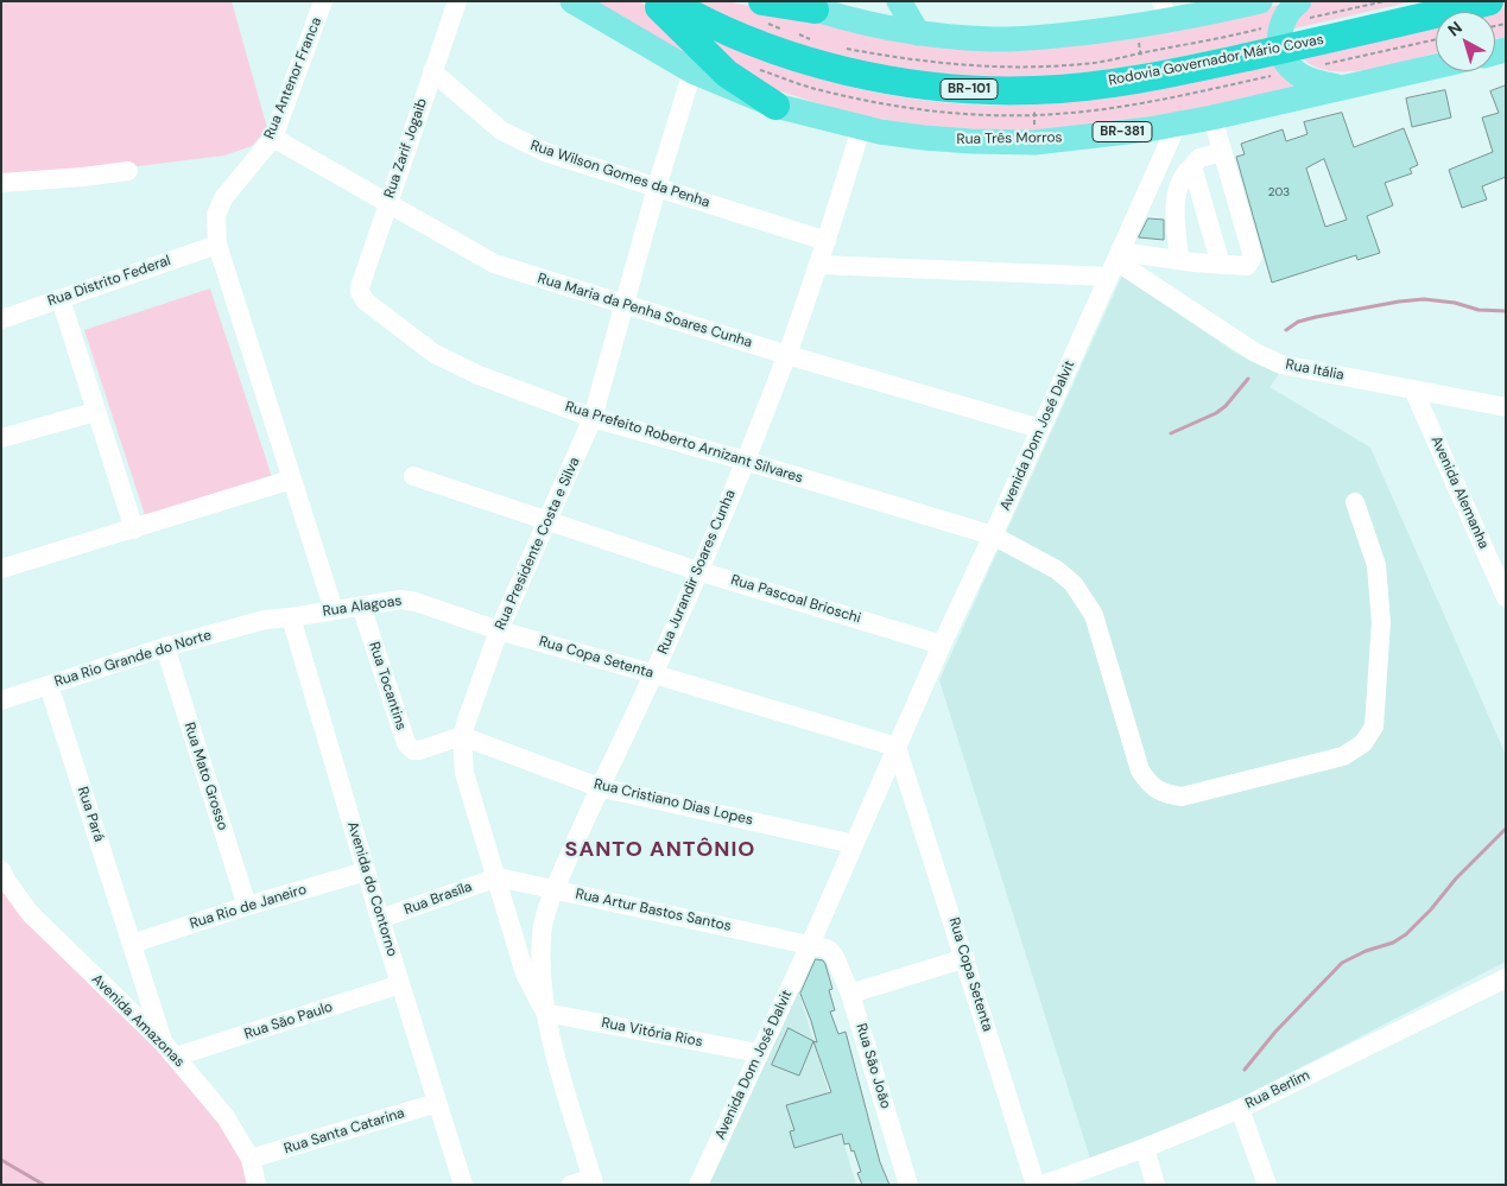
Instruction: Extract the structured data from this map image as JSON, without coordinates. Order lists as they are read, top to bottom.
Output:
{
  "streets": {
    "highway": ["Rodovia Governador Mário Covas", "BR-101"],
    "main road": ["BR-381", "Rua Três Morros"],
    "street": [
      "Rua Antenor Franca",
      "Rua Zarif Jogaib",
      "Rua Wilson Gomes da Penha",
      "Rua Distrito Federal",
      "Rua Maria da Penha Soares Cunha",
      "Rua Itália",
      "Avenida Dom José Dalvit",
      "Rua Prefeito Roberto Arnizant Silvares",
      "Avenida Alemanha",
      "Rua Presidente Costa e Silva",
      "Rua Jurandir Soares Cunha",
      "Rua Pascoal Brioschi",
      "Rua Alagoas",
      "Rua Copa Setenta",
      "Rua Rio Grande do Norte",
      "Rua Tocantins",
      "Rua Mato Grosso",
      "Rua Cristiano Dias Lopes",
      "Rua Pará",
      "Avenida do Contorno",
      "Rua Brasíla",
      "Rua Rio de Janeiro",
      "Rua Artur Bastos Santos",
      "Avenida Amazonas",
      "Rua São Paulo",
      "Rua Vitória Rios",
      "Rua São João",
      "Rua Berlim",
      "Rua Santa Catarina"
    ]
  },
  "crossings": [
    ["Rua Antenor Franca", "Rua Distrito Federal"],
    ["Rua Antenor Franca", "Rua Maria da Penha Soares Cunha"],
    ["Rua Antenor Franca", "Rua Alagoas"],
    ["Rua Três Morros", "Avenida Dom José Dalvit"],
    ["Rua Três Morros", "Rua Presidente Costa e Silva"],
    ["Rua Três Morros", "Rua Jurandir Soares Cunha"],
    ["Rua Zarif Jogaib", "Rua Wilson Gomes da Penha"],
    ["Rua Zarif Jogaib", "Rua Maria da Penha Soares Cunha"],
    ["Rua Zarif Jogaib", "Rua Prefeito Roberto Arnizant Silvares"],
    ["Rua Wilson Gomes da Penha", "Rua Presidente Costa e Silva"],
    ["Rua Wilson Gomes da Penha", "Rua Jurandir Soares Cunha"],
    ["Rua Maria da Penha Soares Cunha", "Avenida Dom José Dalvit"],
    ["Rua Maria da Penha Soares Cunha", "Rua Presidente Costa e Silva"],
    ["Rua Maria da Penha Soares Cunha", "Rua Jurandir Soares Cunha"],
    ["Rua Itália", "Avenida Dom José Dalvit"],
    ["Rua Itália", "Avenida Alemanha"],
    ["Avenida Dom José Dalvit", "Rua Prefeito Roberto Arnizant Silvares"],
    ["Avenida Dom José Dalvit", "Rua Pascoal Brioschi"],
    ["Avenida Dom José Dalvit", "Rua Copa Setenta"],
    ["Avenida Dom José Dalvit", "Rua Cristiano Dias Lopes"],
    ["Avenida Dom José Dalvit", "Rua Artur Bastos Santos"],
    ["Avenida Dom José Dalvit", "Rua Vitória Rios"],
    ["Avenida Dom José Dalvit", "Rua São João"],
    ["Rua Prefeito Roberto Arnizant Silvares", "Rua Presidente Costa e Silva"],
    ["Rua Prefeito Roberto Arnizant Silvares", "Rua Jurandir Soares Cunha"],
    ["Rua Presidente Costa e Silva", "Rua Jurandir Soares Cunha"],
    ["Rua Presidente Costa e Silva", "Rua Pascoal Brioschi"],
    ["Rua Presidente Costa e Silva", "Rua Alagoas"],
    ["Rua Presidente Costa e Silva", "Rua Copa Setenta"],
    ["Rua Presidente Costa e Silva", "Rua Tocantins"],
    ["Rua Presidente Costa e Silva", "Rua Cristiano Dias Lopes"],
    ["Rua Presidente Costa e Silva", "Rua Brasíla"],
    ["Rua Presidente Costa e Silva", "Rua Artur Bastos Santos"],
    ["Rua Presidente Costa e Silva", "Rua Vitória Rios"],
    ["Rua Jurandir Soares Cunha", "Rua Pascoal Brioschi"],
    ["Rua Jurandir Soares Cunha", "Rua Copa Setenta"],
    ["Rua Jurandir Soares Cunha", "Rua Cristiano Dias Lopes"],
    ["Rua Jurandir Soares Cunha", "Rua Artur Bastos Santos"],
    ["Rua Jurandir Soares Cunha", "Rua Vitória Rios"],
    ["Rua Alagoas", "Rua Copa Setenta"],
    ["Rua Alagoas", "Rua Rio Grande do Norte"],
    ["Rua Alagoas", "Rua Tocantins"],
    ["Rua Alagoas", "Avenida do Contorno"],
    ["Rua Rio Grande do Norte", "Rua Mato Grosso"],
    ["Rua Rio Grande do Norte", "Rua Pará"],
    ["Rua Rio Grande do Norte", "Avenida do Contorno"],
    ["Rua Tocantins", "Rua Cristiano Dias Lopes"],
    ["Rua Mato Grosso", "Rua Rio de Janeiro"],
    ["Rua Pará", "Rua Rio de Janeiro"],
    ["Rua Pará", "Avenida Amazonas"],
    ["Rua Pará", "Rua São Paulo"],
    ["Avenida do Contorno", "Rua Brasíla"],
    ["Avenida do Contorno", "Rua Rio de Janeiro"],
    ["Avenida do Contorno", "Rua São Paulo"],
    ["Avenida do Contorno", "Rua Santa Catarina"],
    ["Rua Brasíla", "Rua Artur Bastos Santos"],
    ["Rua Artur Bastos Santos", "Rua São João"],
    ["Avenida Amazonas", "Rua São Paulo"],
    ["Avenida Amazonas", "Rua Santa Catarina"]
  ],
  "districts": ["SANTO ANTÔNIO"],
  "house_numbers": ["203"],
  "north": "top left"
}
